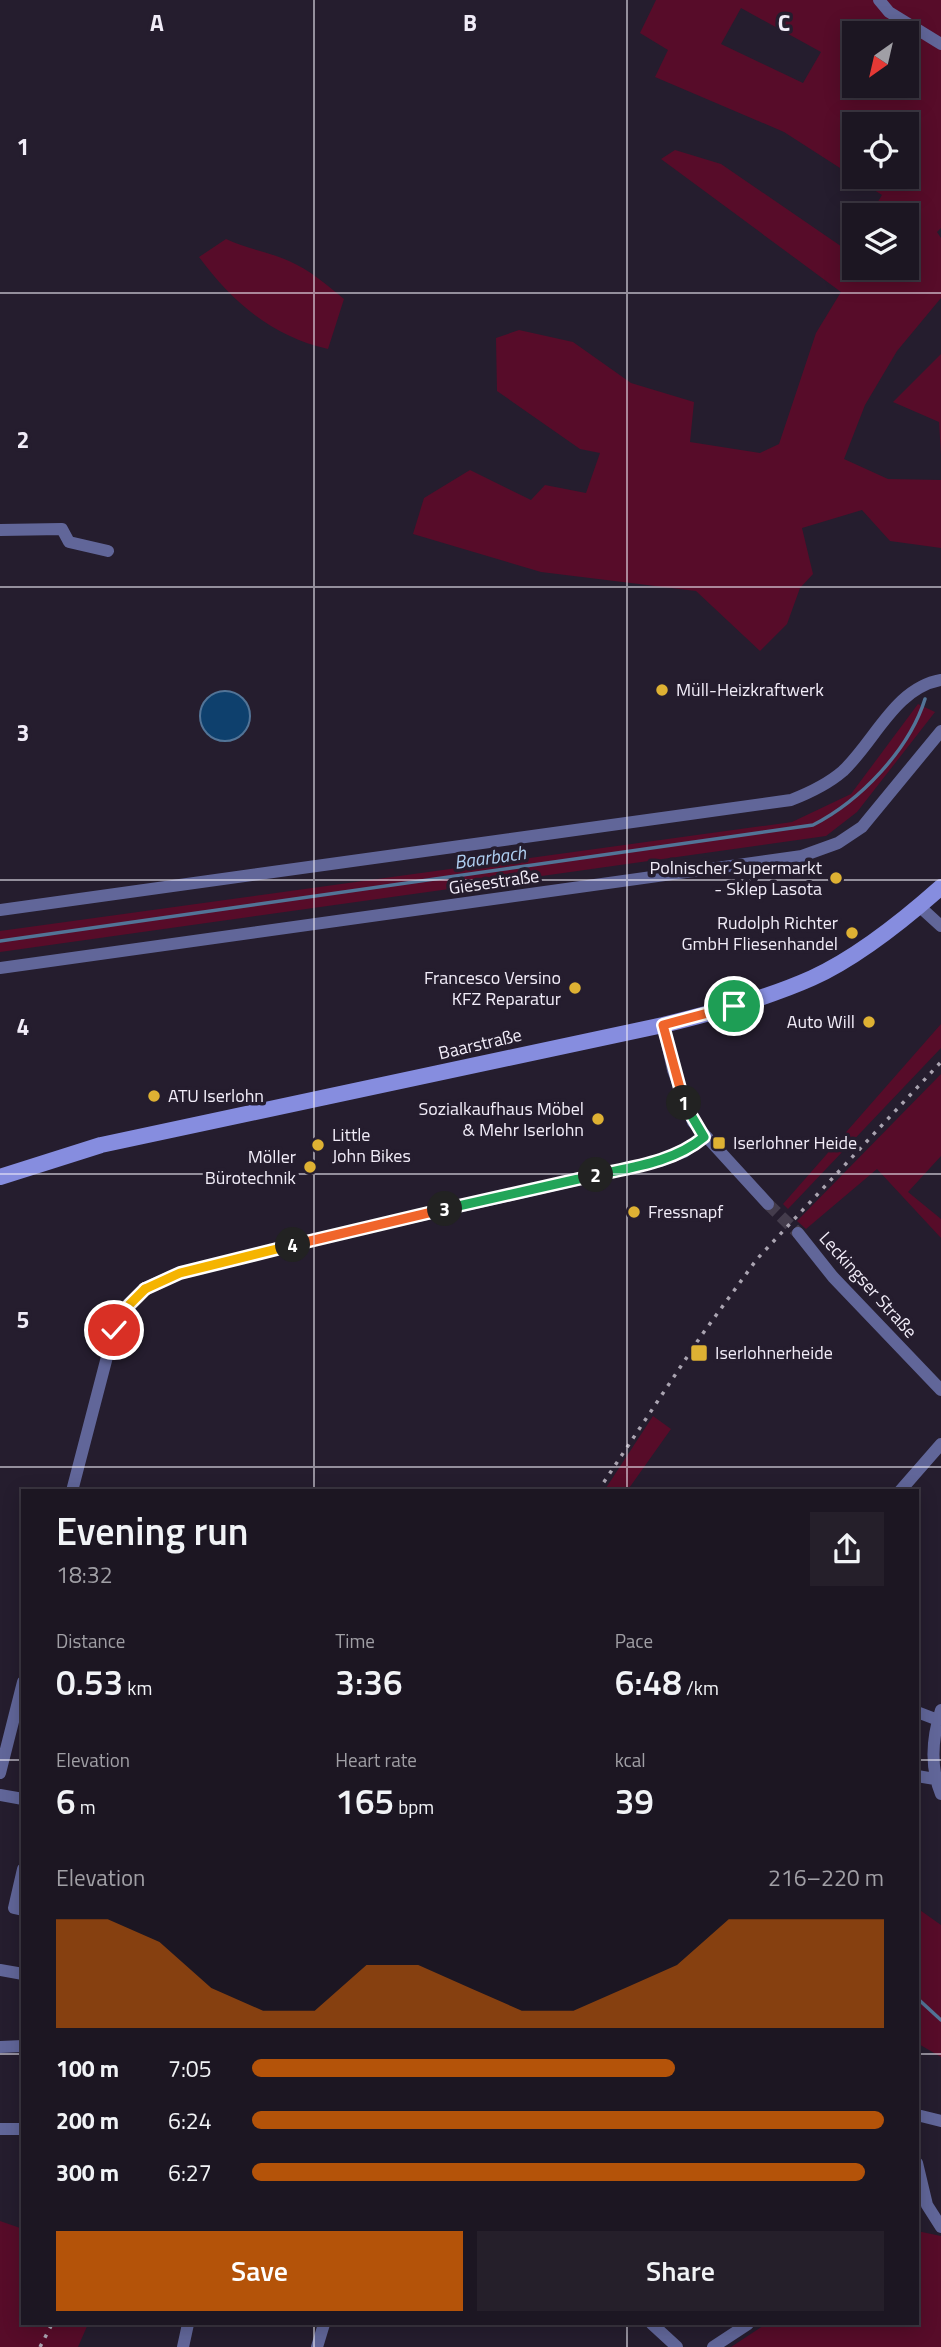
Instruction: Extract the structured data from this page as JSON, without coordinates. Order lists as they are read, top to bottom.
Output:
{
  "streets": {
    "main road": ["Baarstraße"],
    "street": ["Giesestraße", "Leckingser Straße"]
  },
  "water": ["Baarbach"],
  "places": {
    "other": [
      "Müll-Heizkraftwerk",
      "Polnischer Supermarkt - Sklep Lasota",
      "Rudolph Richter GmbH Fliesenhandel",
      "Francesco Versino KFZ Reparatur",
      "Auto Will",
      "ATU Iserlohn",
      "Sozialkaufhaus Möbel & Mehr Iserlohn",
      "Little John Bikes",
      "Möller Bürotechnik",
      "Fressnapf"
    ],
    "transit": ["Iserlohner Heide", "Iserlohnerheide"]
  },
  "north": "bottom left",
  "page": {
    "pins": [
      "1",
      "2",
      "3",
      "4"
    ],
    "heading": ["Evening run", "18:32"],
    "stats": [
      ["Distance", "0.53 km"],
      ["Time", "3:36"],
      ["Pace", "6:48 /km"],
      ["Elevation", "6 m"],
      ["Heart rate", "165 bpm"],
      ["kcal", "39"]
    ],
    "chart": ["Elevation", "216–220 m"],
    "list": [
      {
        "name": "100 m",
        "note": "7:05"
      },
      {
        "name": "200 m",
        "note": "6:24"
      },
      {
        "name": "300 m",
        "note": "6:27"
      }
    ],
    "buttons": ["Save", "Share"]
  },
  "grid": {
    "columns": ["A", "B", "C"],
    "rows": [
      "1",
      "2",
      "3",
      "4",
      "5"
    ]
  }
}
